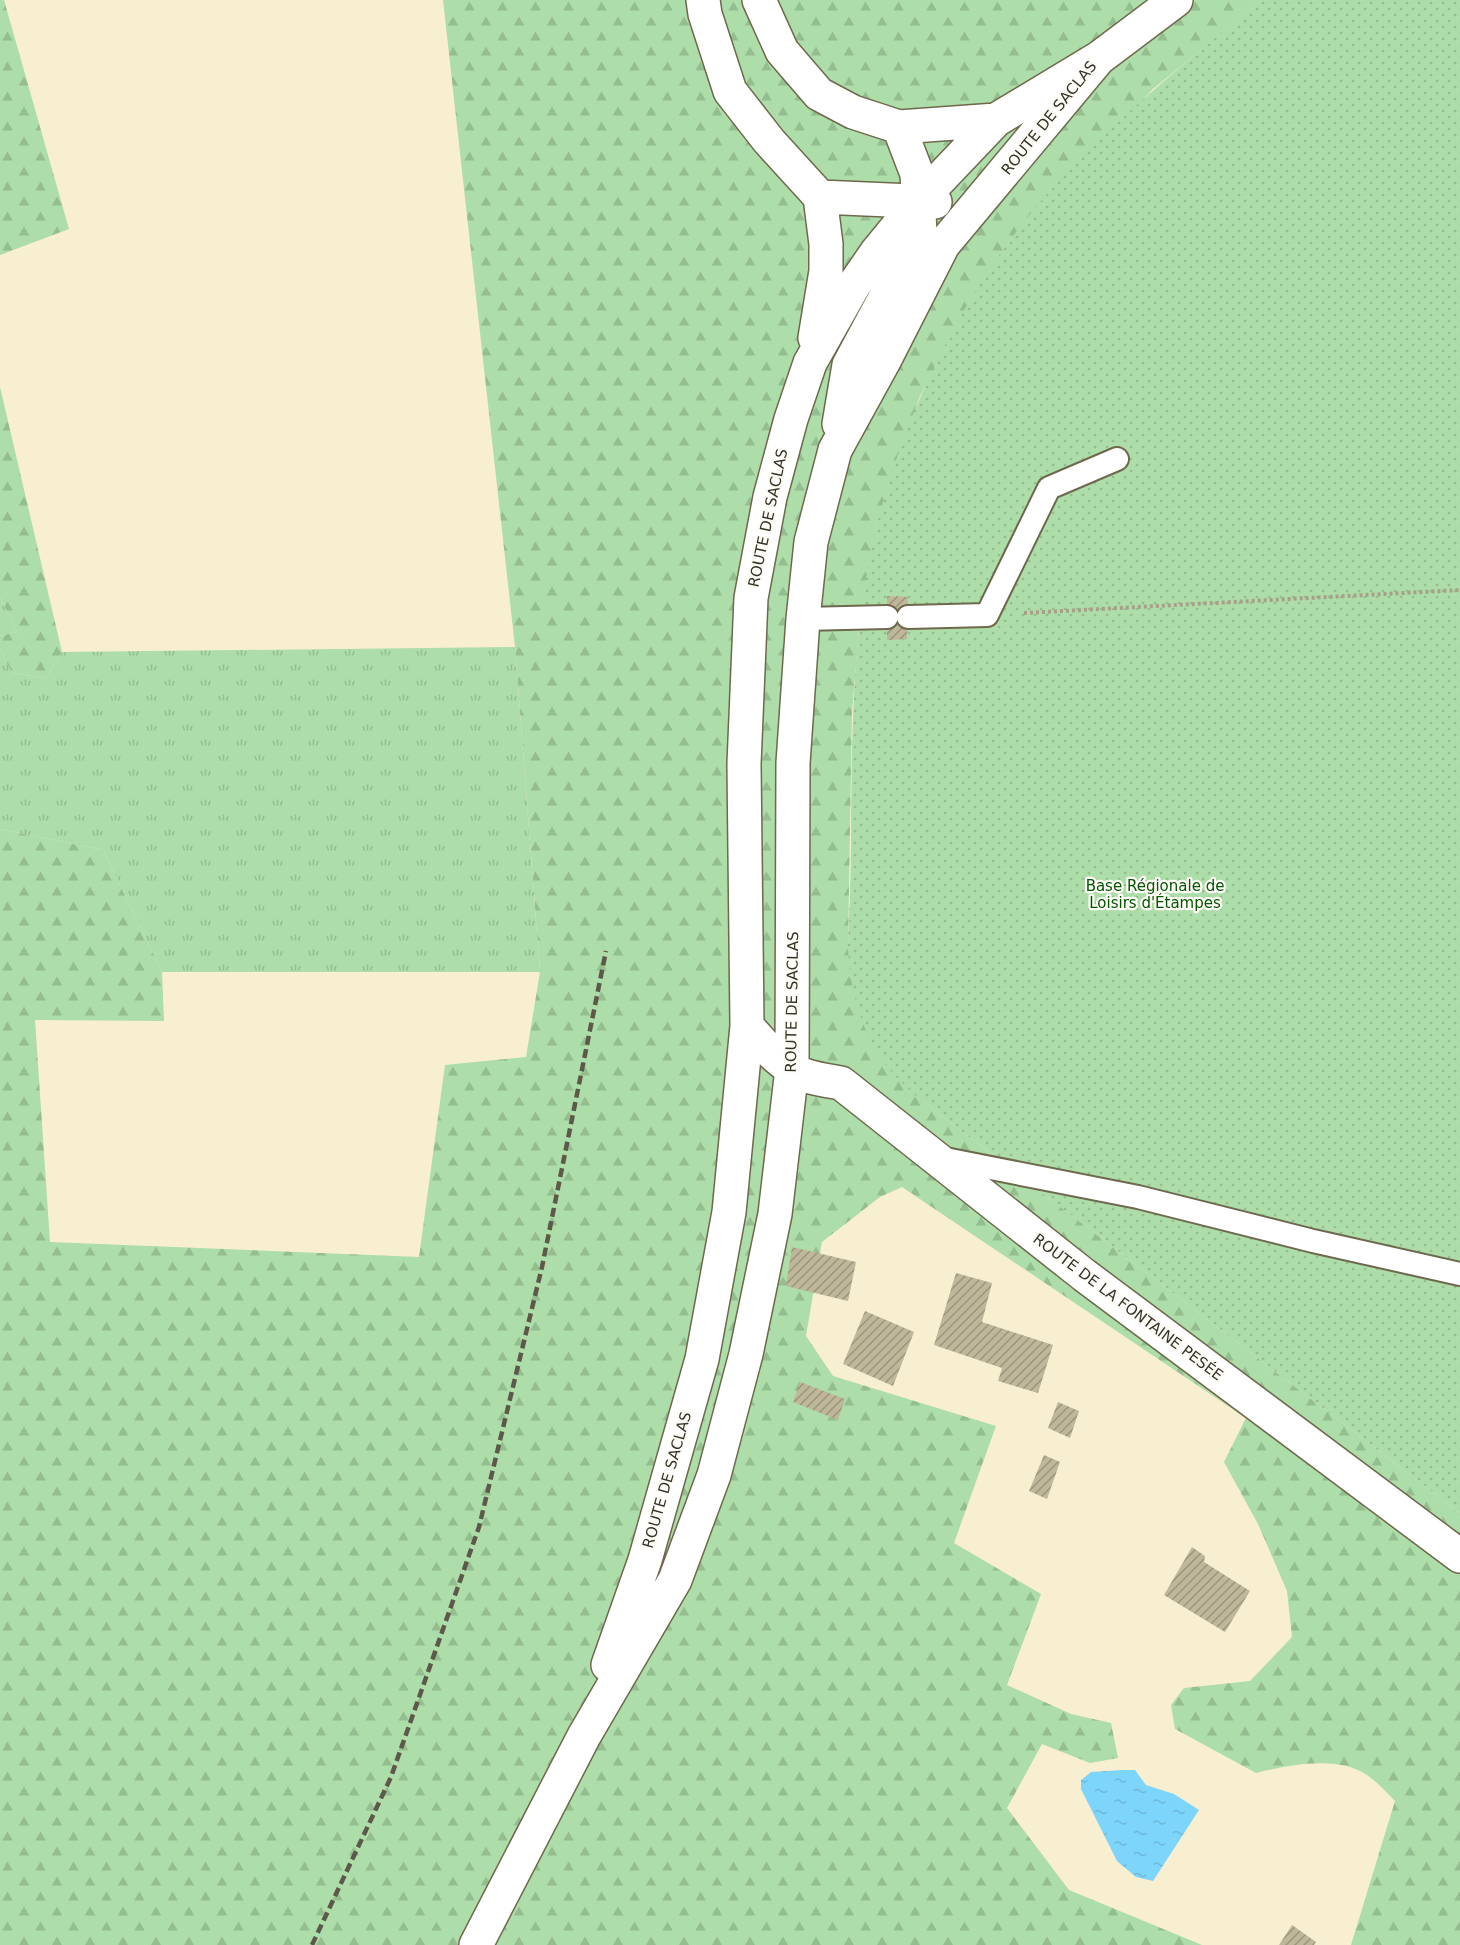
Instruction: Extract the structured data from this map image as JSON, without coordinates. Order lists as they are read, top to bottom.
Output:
{
  "streets": {
    "main road": ["ROUTE DE SACLAS", "ROUTE DE LA FONTAINE PESÉE"]
  },
  "crossings": [
    ["ROUTE DE SACLAS", "ROUTE DE LA FONTAINE PESÉE"]
  ],
  "parks": ["Base Régionale de Loisirs d'Étampes"]
}
